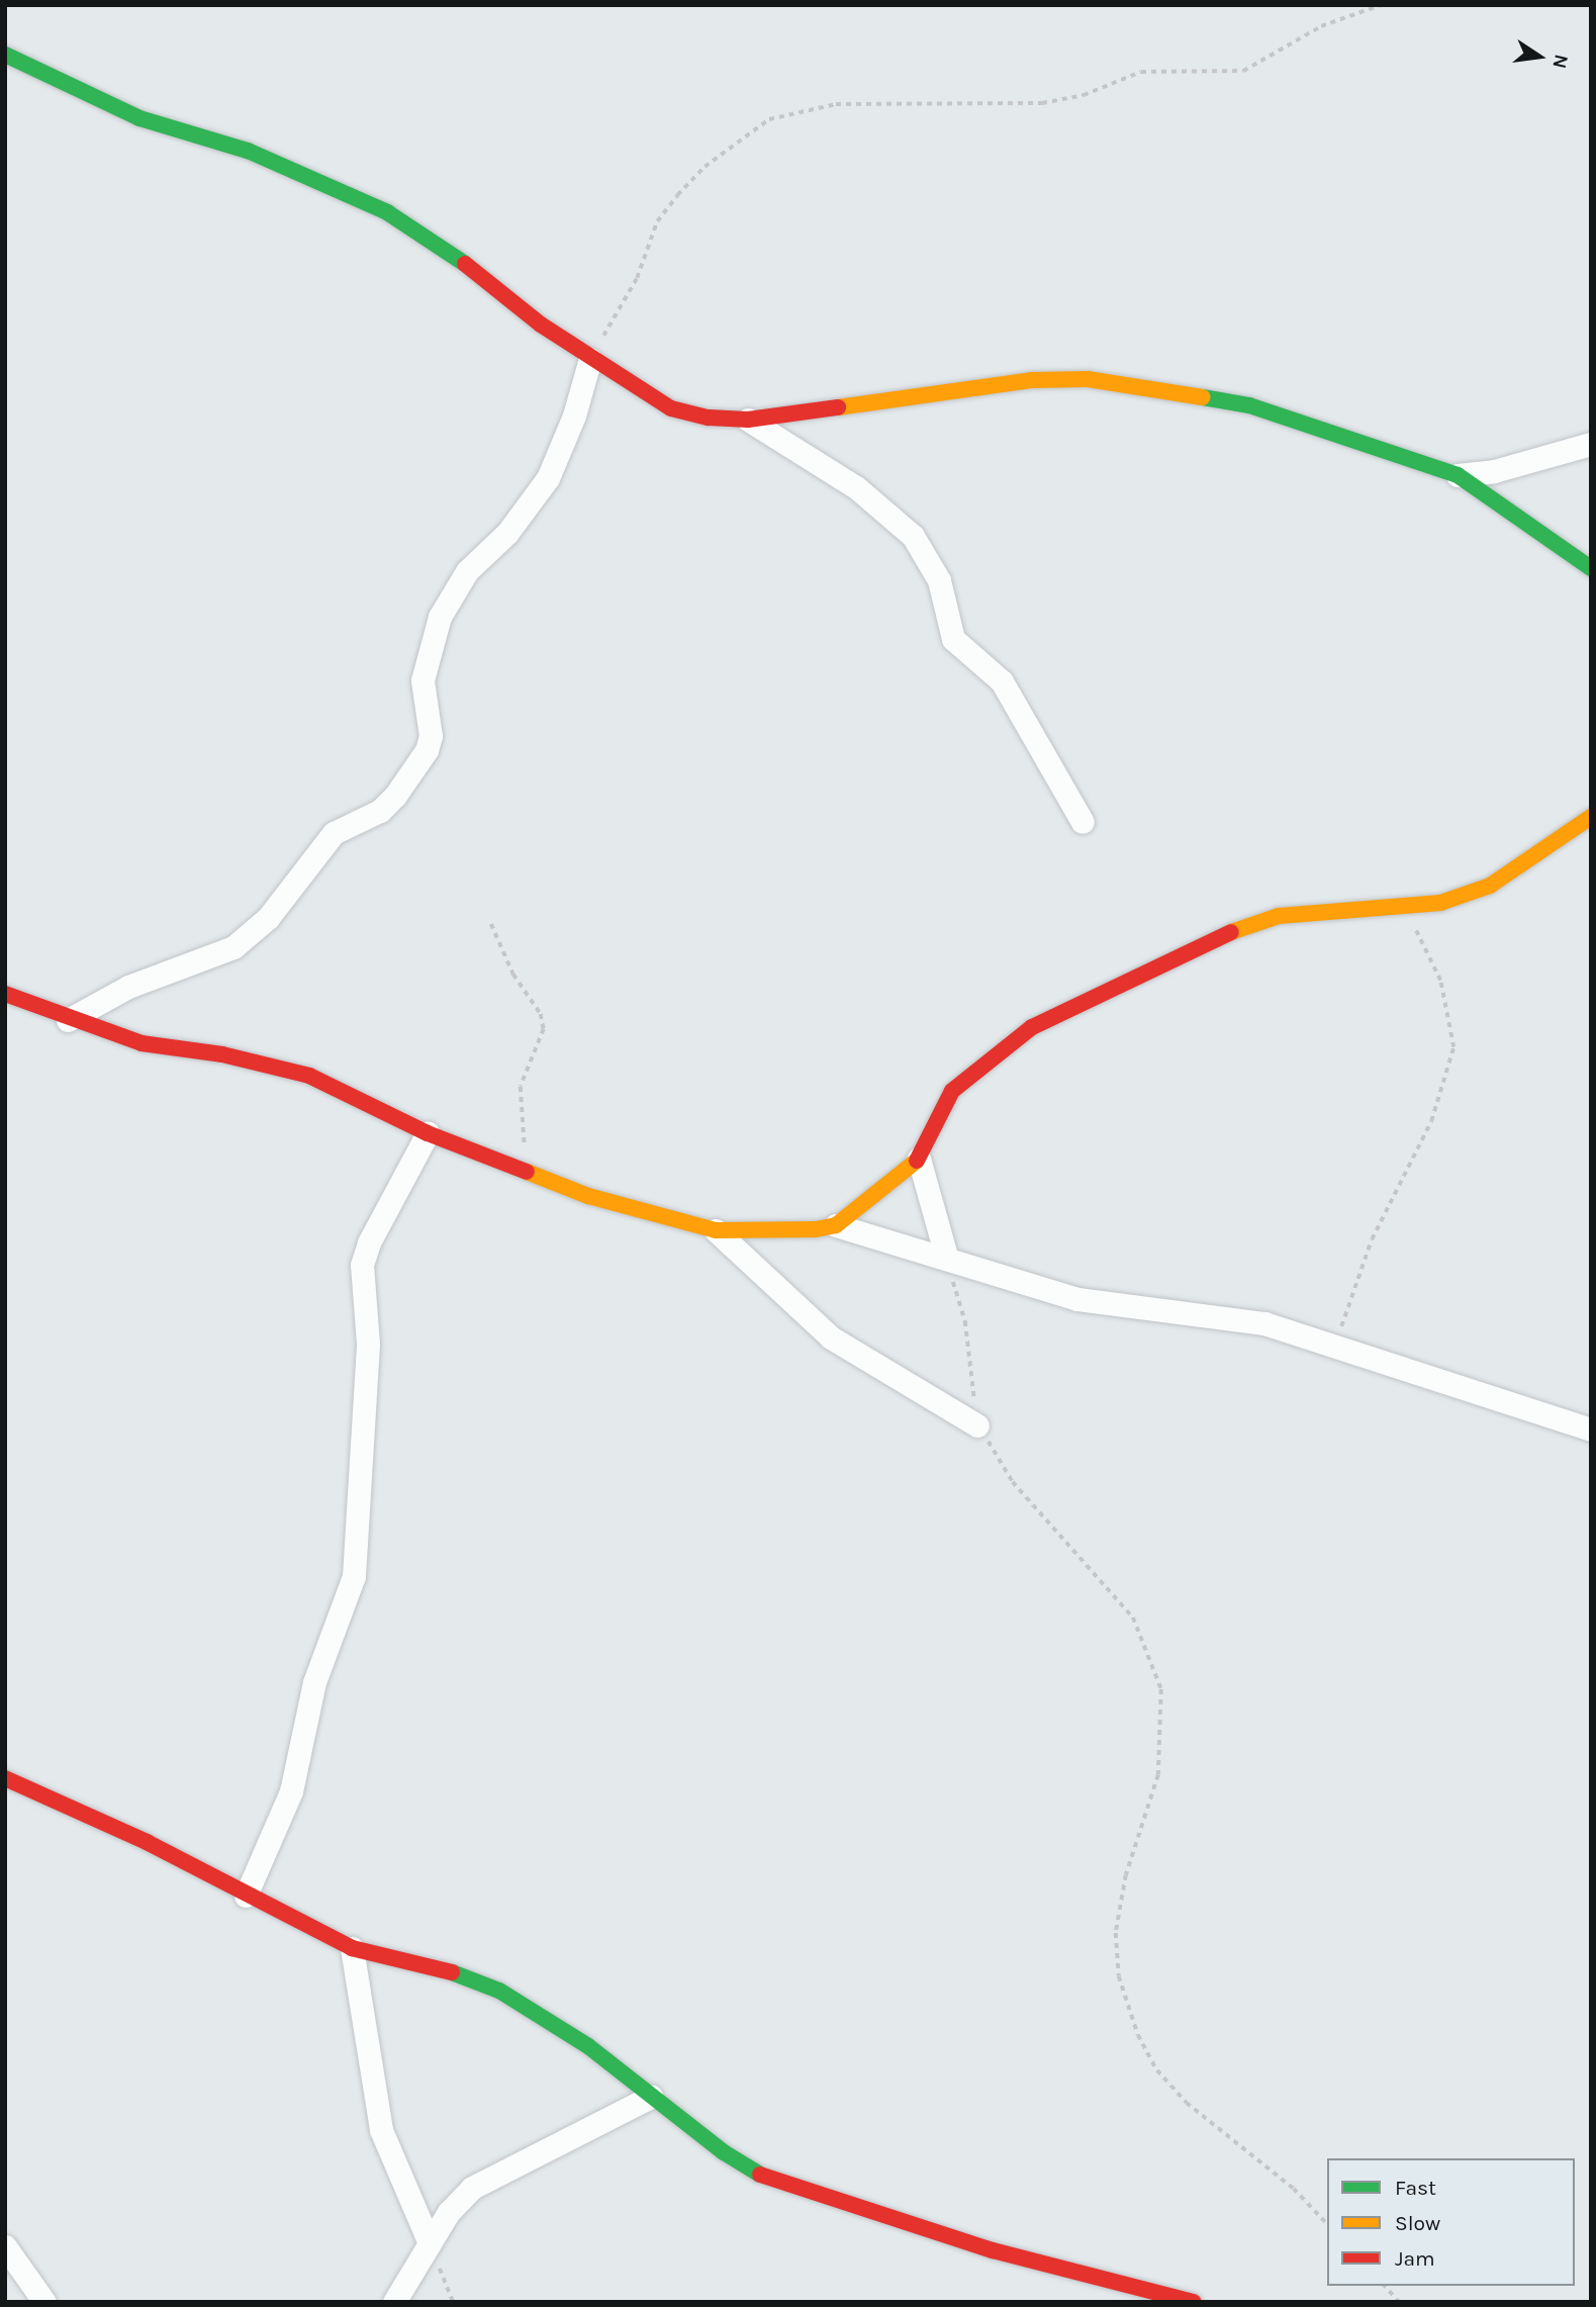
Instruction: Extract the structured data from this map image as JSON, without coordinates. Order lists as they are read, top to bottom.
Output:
{
  "legend": ["Fast", "Slow", "Jam"],
  "north": "right"
}
